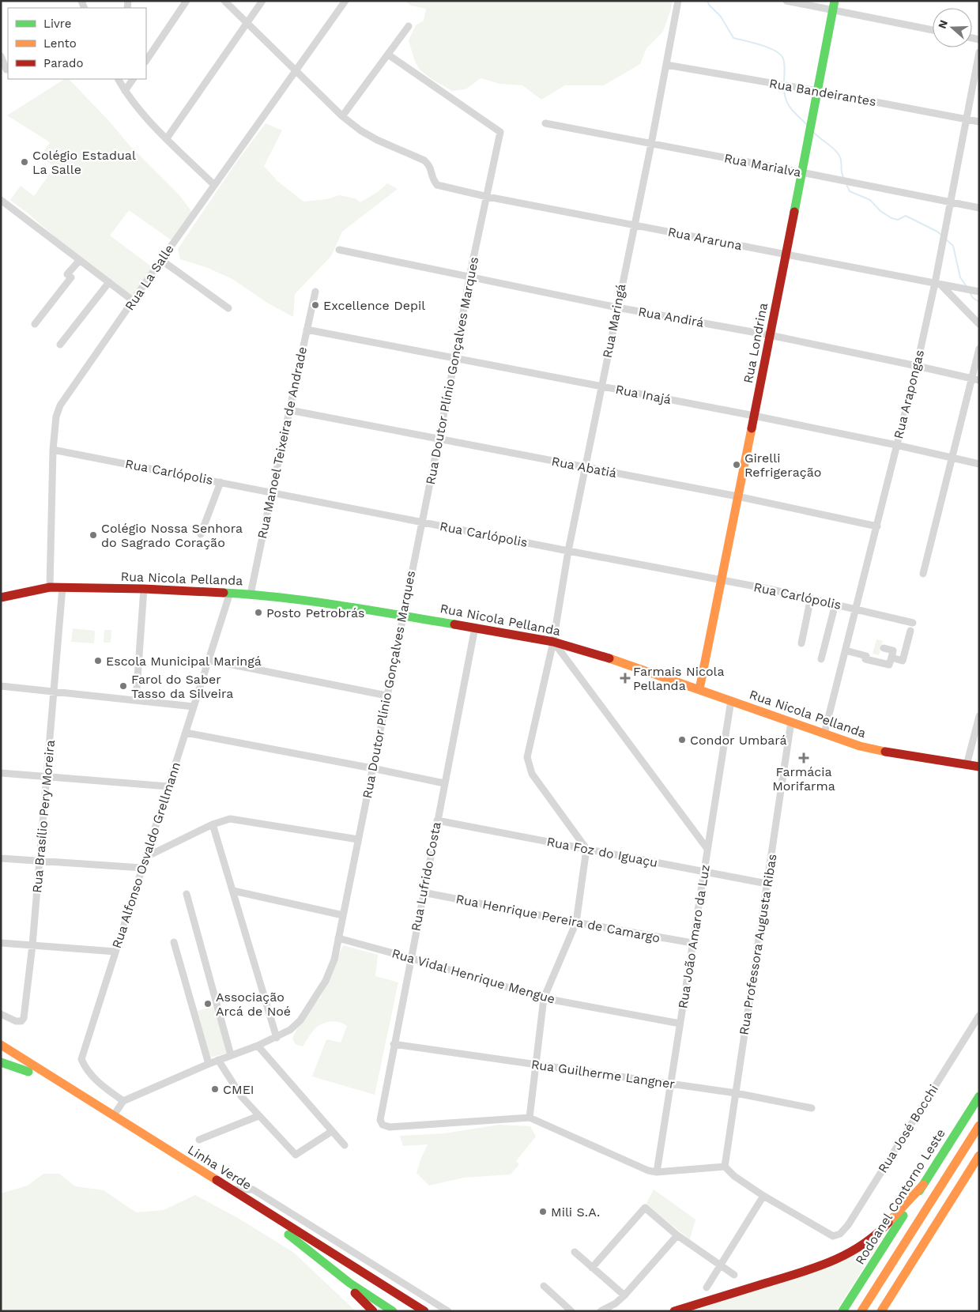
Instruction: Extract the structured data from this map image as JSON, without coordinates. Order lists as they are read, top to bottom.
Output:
{
  "streets": {
    "main road": [
      "Rua Londrina",
      "Rua Nicola Pellanda",
      "Linha Verde",
      "Rodoanel Contorno Leste"
    ],
    "street": [
      "Rua Bandeirantes",
      "Rua Marialva",
      "Rua Araruna",
      "Rua La Salle",
      "Rua Andirá",
      "Rua Maringá",
      "Rua Doutor Plínio Gonçalves Marques",
      "Rua Inajá",
      "Rua Arapongas",
      "Rua Manoel Teixeira de Andrade",
      "Rua Abatiá",
      "Rua Carlópolis",
      "Rua Brasílio Pery Moreira",
      "Rua Foz do Iguaçu",
      "Rua Alfonso Osvaldo Grellmann",
      "Rua Lufrido Costa",
      "Rua Henrique Pereira de Camargo",
      "Rua João Amaro da Luz",
      "Rua Professora Augusta Ribas",
      "Rua Vidal Henrique Mengue",
      "Rua Guilherme Langner",
      "Rua José Bocchi"
    ]
  },
  "crossings": [
    ["Rua Bandeirantes", "Rua Maringá"],
    ["Rua Bandeirantes", "Rua Londrina"],
    ["Rua Bandeirantes", "Rua Arapongas"],
    ["Rua Marialva", "Rua Maringá"],
    ["Rua Marialva", "Rua Londrina"],
    ["Rua Marialva", "Rua Arapongas"],
    ["Rua Araruna", "Rua Maringá"],
    ["Rua Araruna", "Rua Londrina"],
    ["Rua Araruna", "Rua Doutor Plínio Gonçalves Marques"],
    ["Rua Araruna", "Rua Arapongas"],
    ["Rua La Salle", "Rua Carlópolis"],
    ["Rua La Salle", "Rua Nicola Pellanda"],
    ["Rua Andirá", "Rua Maringá"],
    ["Rua Andirá", "Rua Londrina"],
    ["Rua Andirá", "Rua Doutor Plínio Gonçalves Marques"],
    ["Rua Andirá", "Rua Arapongas"],
    ["Rua Maringá", "Rua Inajá"],
    ["Rua Maringá", "Rua Abatiá"],
    ["Rua Maringá", "Rua Carlópolis"],
    ["Rua Maringá", "Rua Nicola Pellanda"],
    ["Rua Maringá", "Rua Foz do Iguaçu"],
    ["Rua Londrina", "Rua Inajá"],
    ["Rua Londrina", "Rua Abatiá"],
    ["Rua Londrina", "Rua Carlópolis"],
    ["Rua Londrina", "Rua Nicola Pellanda"],
    ["Rua Doutor Plínio Gonçalves Marques", "Rua Inajá"],
    ["Rua Doutor Plínio Gonçalves Marques", "Rua Abatiá"],
    ["Rua Doutor Plínio Gonçalves Marques", "Rua Carlópolis"],
    ["Rua Doutor Plínio Gonçalves Marques", "Rua Nicola Pellanda"],
    ["Rua Doutor Plínio Gonçalves Marques", "Rua Alfonso Osvaldo Grellmann"],
    ["Rua Doutor Plínio Gonçalves Marques", "Rua Vidal Henrique Mengue"],
    ["Rua Inajá", "Rua Arapongas"],
    ["Rua Inajá", "Rua Manoel Teixeira de Andrade"],
    ["Rua Arapongas", "Rua Abatiá"],
    ["Rua Arapongas", "Rua Carlópolis"],
    ["Rua Arapongas", "Rua Nicola Pellanda"],
    ["Rua Manoel Teixeira de Andrade", "Rua Abatiá"],
    ["Rua Manoel Teixeira de Andrade", "Rua Carlópolis"],
    ["Rua Manoel Teixeira de Andrade", "Rua Nicola Pellanda"],
    ["Rua Nicola Pellanda", "Rua Brasílio Pery Moreira"],
    ["Rua Nicola Pellanda", "Rua Alfonso Osvaldo Grellmann"],
    ["Rua Nicola Pellanda", "Rua Lufrido Costa"],
    ["Rua Nicola Pellanda", "Rua João Amaro da Luz"],
    ["Rua Nicola Pellanda", "Rua Professora Augusta Ribas"],
    ["Rua Foz do Iguaçu", "Rua Lufrido Costa"],
    ["Rua Foz do Iguaçu", "Rua João Amaro da Luz"],
    ["Rua Foz do Iguaçu", "Rua Professora Augusta Ribas"],
    ["Rua Lufrido Costa", "Rua Henrique Pereira de Camargo"],
    ["Rua Lufrido Costa", "Rua Vidal Henrique Mengue"],
    ["Rua Lufrido Costa", "Rua Guilherme Langner"],
    ["Rua Henrique Pereira de Camargo", "Rua João Amaro da Luz"],
    ["Rua João Amaro da Luz", "Rua Vidal Henrique Mengue"],
    ["Rua João Amaro da Luz", "Rua Guilherme Langner"],
    ["Rua Professora Augusta Ribas", "Rua Guilherme Langner"]
  ],
  "places": {
    "other": [
      "Colégio Estadual La Salle",
      "Excellence Depil",
      "Girelli Refrigeração",
      "Colégio Nossa Senhora do Sagrado Coração",
      "Posto Petrobrás",
      "Escola Municipal Maringá",
      "Farol do Saber Tasso da Silveira",
      "Condor Umbará",
      "Associação Arcá de Noé",
      "CMEI",
      "Mili S.A."
    ],
    "health": ["Farmais Nicola Pellanda", "Farmácia Morifarma"]
  },
  "legend": ["Livre", "Lento", "Parado"],
  "north": "left"
}
